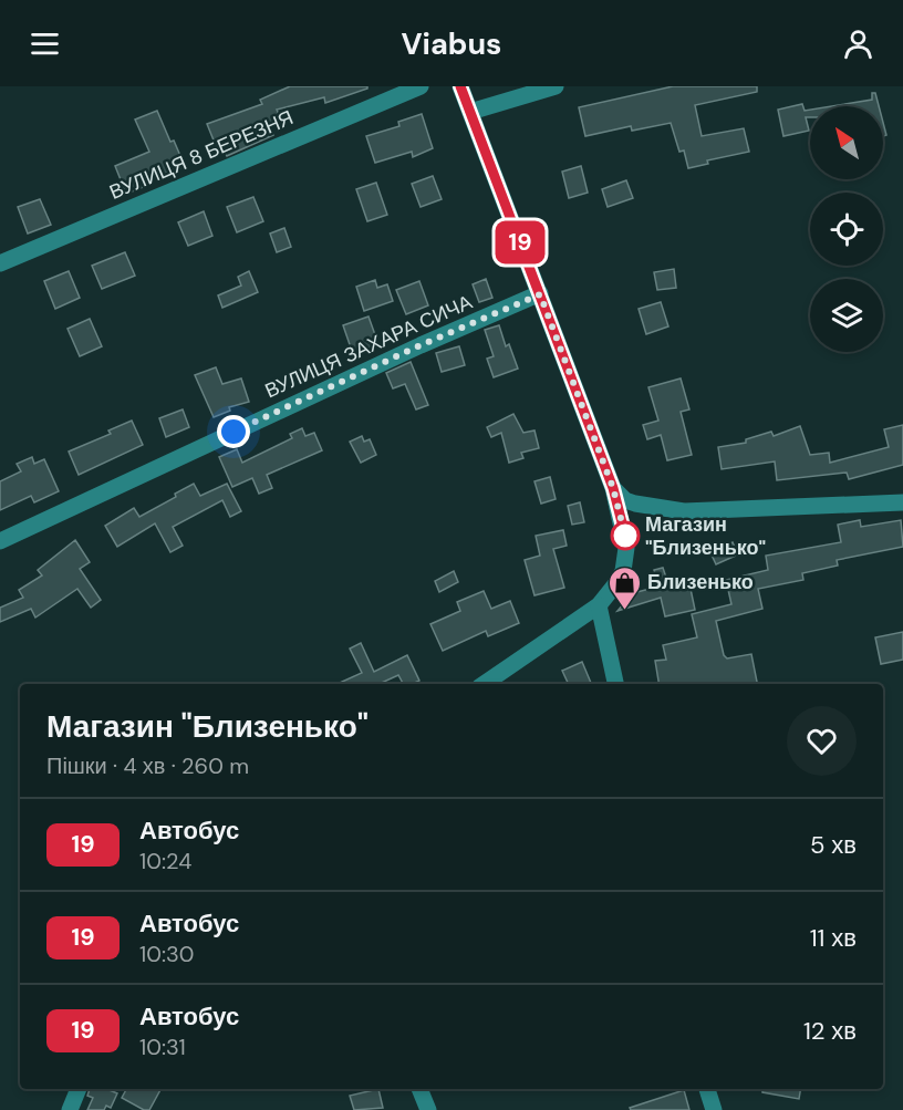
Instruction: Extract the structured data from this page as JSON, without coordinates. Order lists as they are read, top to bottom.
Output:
{
  "streets": {
    "street": ["ВУЛИЦЯ 8 БЕРЕЗНЯ", "ВУЛИЦЯ ЗАХАРА СИЧА"]
  },
  "places": {
    "other": ["Магазин \"Близенько\""],
    "shop": ["Близенько"]
  },
  "lines": ["bus line 19"],
  "north": "top left",
  "page": {
    "header": "Viabus",
    "on_map": "19",
    "heading": ["Магазин \"Близенько\"", "Пішки · 4 хв · 260 m"],
    "list": [
      {
        "mark": "19",
        "name": "Автобус",
        "note": "10:24",
        "value": "5 хв"
      },
      {
        "mark": "19",
        "name": "Автобус",
        "note": "10:30",
        "value": "11 хв"
      },
      {
        "mark": "19",
        "name": "Автобус",
        "note": "10:31",
        "value": "12 хв"
      }
    ]
  }
}
